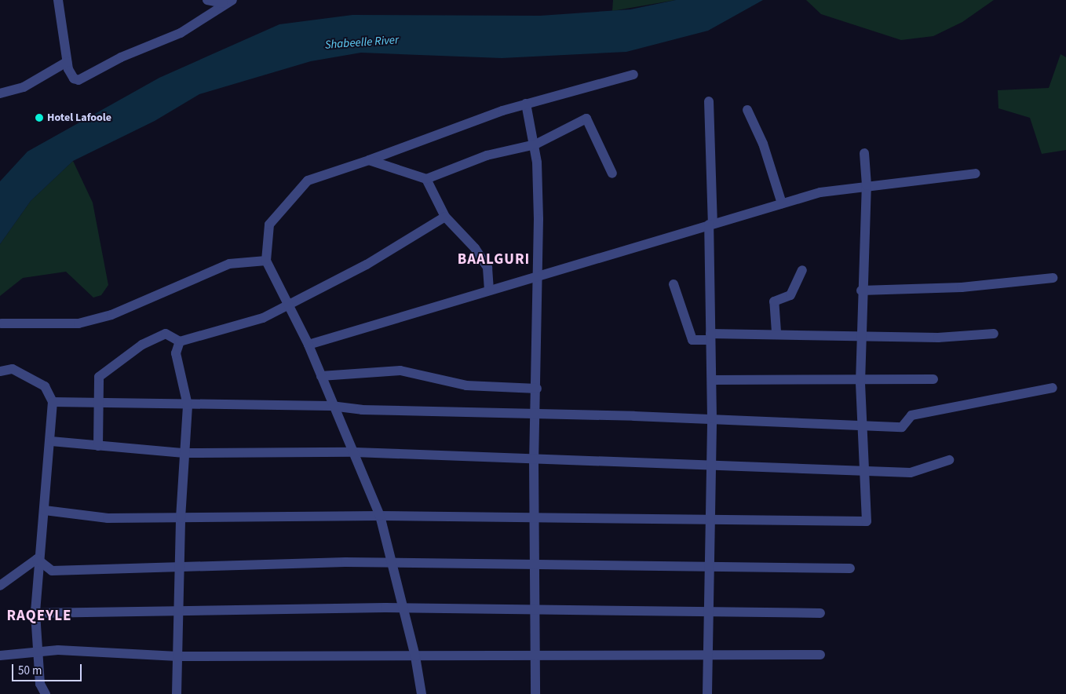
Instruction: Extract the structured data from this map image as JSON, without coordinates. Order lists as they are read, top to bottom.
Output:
{
  "districts": ["BAALGURI", "RAQEYLE"],
  "water": ["Shabeelle River"],
  "places": ["Hotel Lafoole"],
  "scale_bar": "50 m"
}
